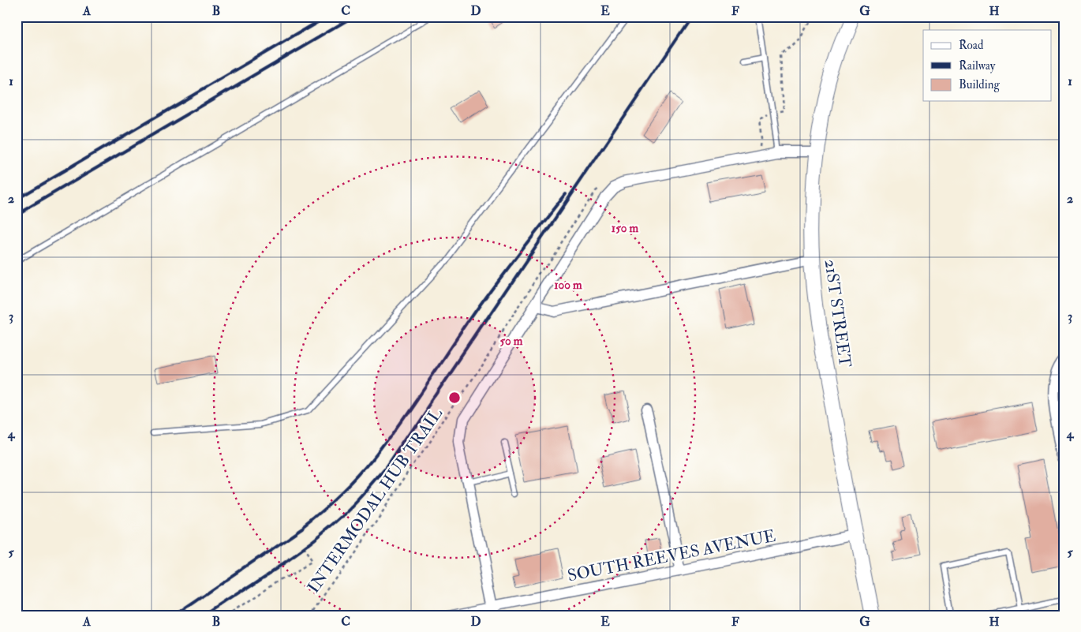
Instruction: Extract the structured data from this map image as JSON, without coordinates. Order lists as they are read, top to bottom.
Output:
{
  "streets": {
    "main road": ["21ST STREET"],
    "street": ["SOUTH REEVES AVENUE"],
    "path": ["INTERMODAL HUB TRAIL"]
  },
  "crossings": [
    ["21ST STREET", "SOUTH REEVES AVENUE"]
  ],
  "legend": ["Road", "Railway", "Building"],
  "grid": {
    "columns": [
      "A",
      "B",
      "C",
      "D",
      "E",
      "F",
      "G",
      "H"
    ],
    "rows": [
      "1",
      "2",
      "3",
      "4",
      "5"
    ]
  },
  "rings": ["150 m", "100 m", "50 m"]
}
